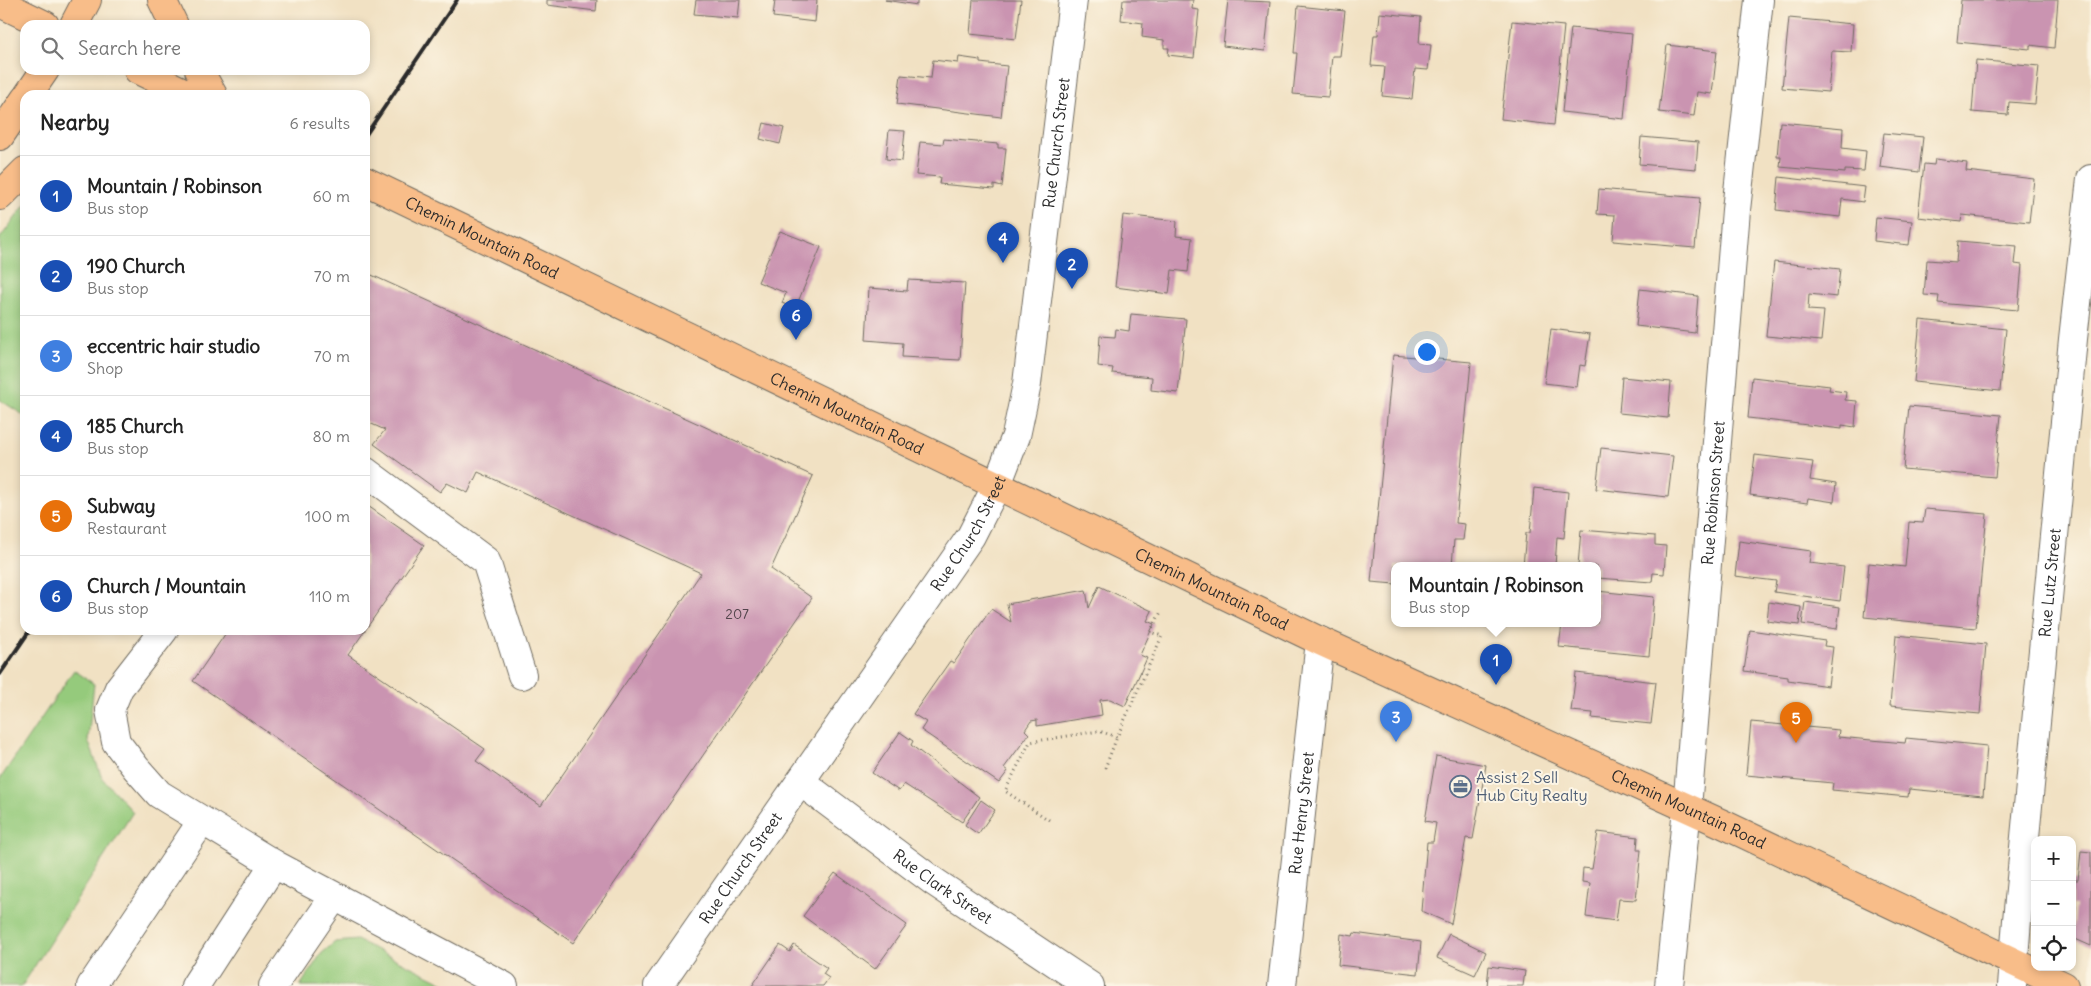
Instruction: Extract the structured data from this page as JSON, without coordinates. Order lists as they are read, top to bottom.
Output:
{
  "streets": {
    "main road": ["Chemin Mountain Road"],
    "street": [
      "Rue Church Street",
      "Rue Robinson Street",
      "Rue Lutz Street",
      "Rue Henry Street",
      "Rue Clark Street"
    ]
  },
  "crossings": [
    ["Rue Church Street", "Chemin Mountain Road"],
    ["Rue Church Street", "Rue Clark Street"],
    ["Chemin Mountain Road", "Rue Robinson Street"],
    ["Chemin Mountain Road", "Rue Lutz Street"],
    ["Chemin Mountain Road", "Rue Henry Street"]
  ],
  "places": {
    "office": ["Assist 2 Sell Hub City Realty"]
  },
  "house_numbers": ["207"],
  "page": {
    "search": "Search here",
    "heading": ["Nearby", "6 results"],
    "list": [
      {
        "mark": "1",
        "name": "Mountain / Robinson",
        "note": "Bus stop",
        "value": "60 m"
      },
      {
        "mark": "2",
        "name": "190 Church",
        "note": "Bus stop",
        "value": "70 m"
      },
      {
        "mark": "3",
        "name": "eccentric hair studio",
        "note": "Shop",
        "value": "70 m"
      },
      {
        "mark": "4",
        "name": "185 Church",
        "note": "Bus stop",
        "value": "80 m"
      },
      {
        "mark": "5",
        "name": "Subway",
        "note": "Restaurant",
        "value": "100 m"
      },
      {
        "mark": "6",
        "name": "Church / Mountain",
        "note": "Bus stop",
        "value": "110 m"
      }
    ],
    "pins": [
      "4",
      "2",
      "6",
      "1",
      "3",
      "5"
    ],
    "popup": ["Mountain / Robinson", "Bus stop"],
    "map_buttons": ["+", "−"]
  }
}
